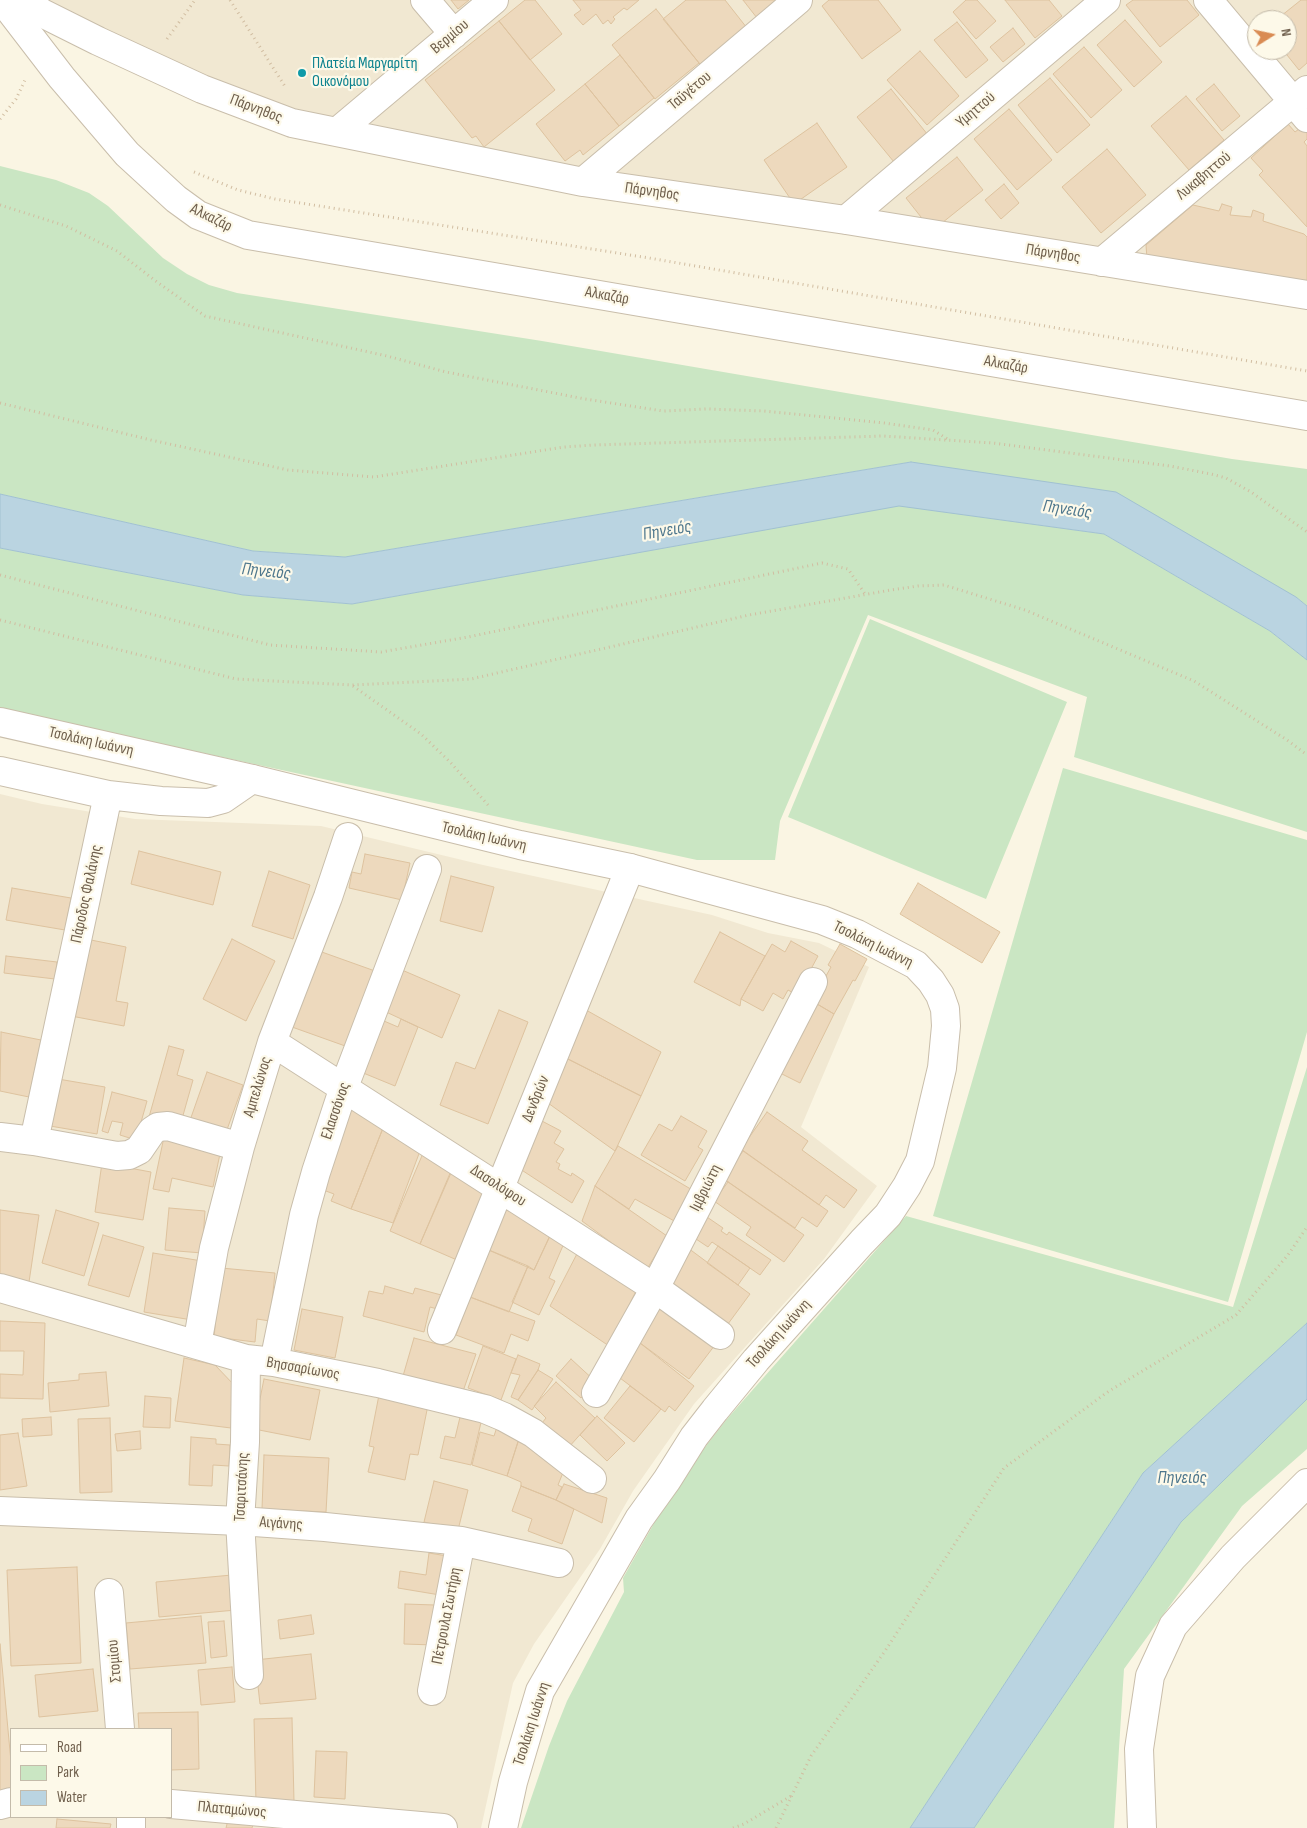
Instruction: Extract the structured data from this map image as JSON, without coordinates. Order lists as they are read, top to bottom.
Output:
{
  "streets": {
    "street": [
      "Βερμίου",
      "Ταϋγέτου",
      "Πάρνηθος",
      "Υμηττού",
      "Λυκαβηττού",
      "Αλκαζάρ",
      "Τσολάκη Ιωάννη",
      "Πάροδος Φαλάνης",
      "Αμπελώνος",
      "Δενδρών",
      "Ελασσόνος",
      "Δασολόφου",
      "Ιμβριώτη",
      "Βησσαρίωνος",
      "Τσαριτσάνης",
      "Αιγάνης",
      "Πέτρουλα Σωτήρη",
      "Στομίου",
      "Πλαταμώνος"
    ]
  },
  "crossings": [
    ["Βερμίου", "Πάρνηθος"],
    ["Ταϋγέτου", "Πάρνηθος"],
    ["Πάρνηθος", "Υμηττού"],
    ["Πάρνηθος", "Λυκαβηττού"],
    ["Τσολάκη Ιωάννη", "Δενδρών"],
    ["Αμπελώνος", "Δασολόφου"],
    ["Αμπελώνος", "Βησσαρίωνος"],
    ["Δενδρών", "Δασολόφου"],
    ["Ελασσόνος", "Δασολόφου"],
    ["Ελασσόνος", "Βησσαρίωνος"],
    ["Δασολόφου", "Ιμβριώτη"],
    ["Βησσαρίωνος", "Τσαριτσάνης"],
    ["Τσαριτσάνης", "Αιγάνης"],
    ["Αιγάνης", "Πέτρουλα Σωτήρη"]
  ],
  "water": ["Πηνειός"],
  "places": ["Πλατεία Μαργαρίτη Οικονόμου"],
  "legend": ["Road", "Park", "Water"],
  "north": "right"
}
